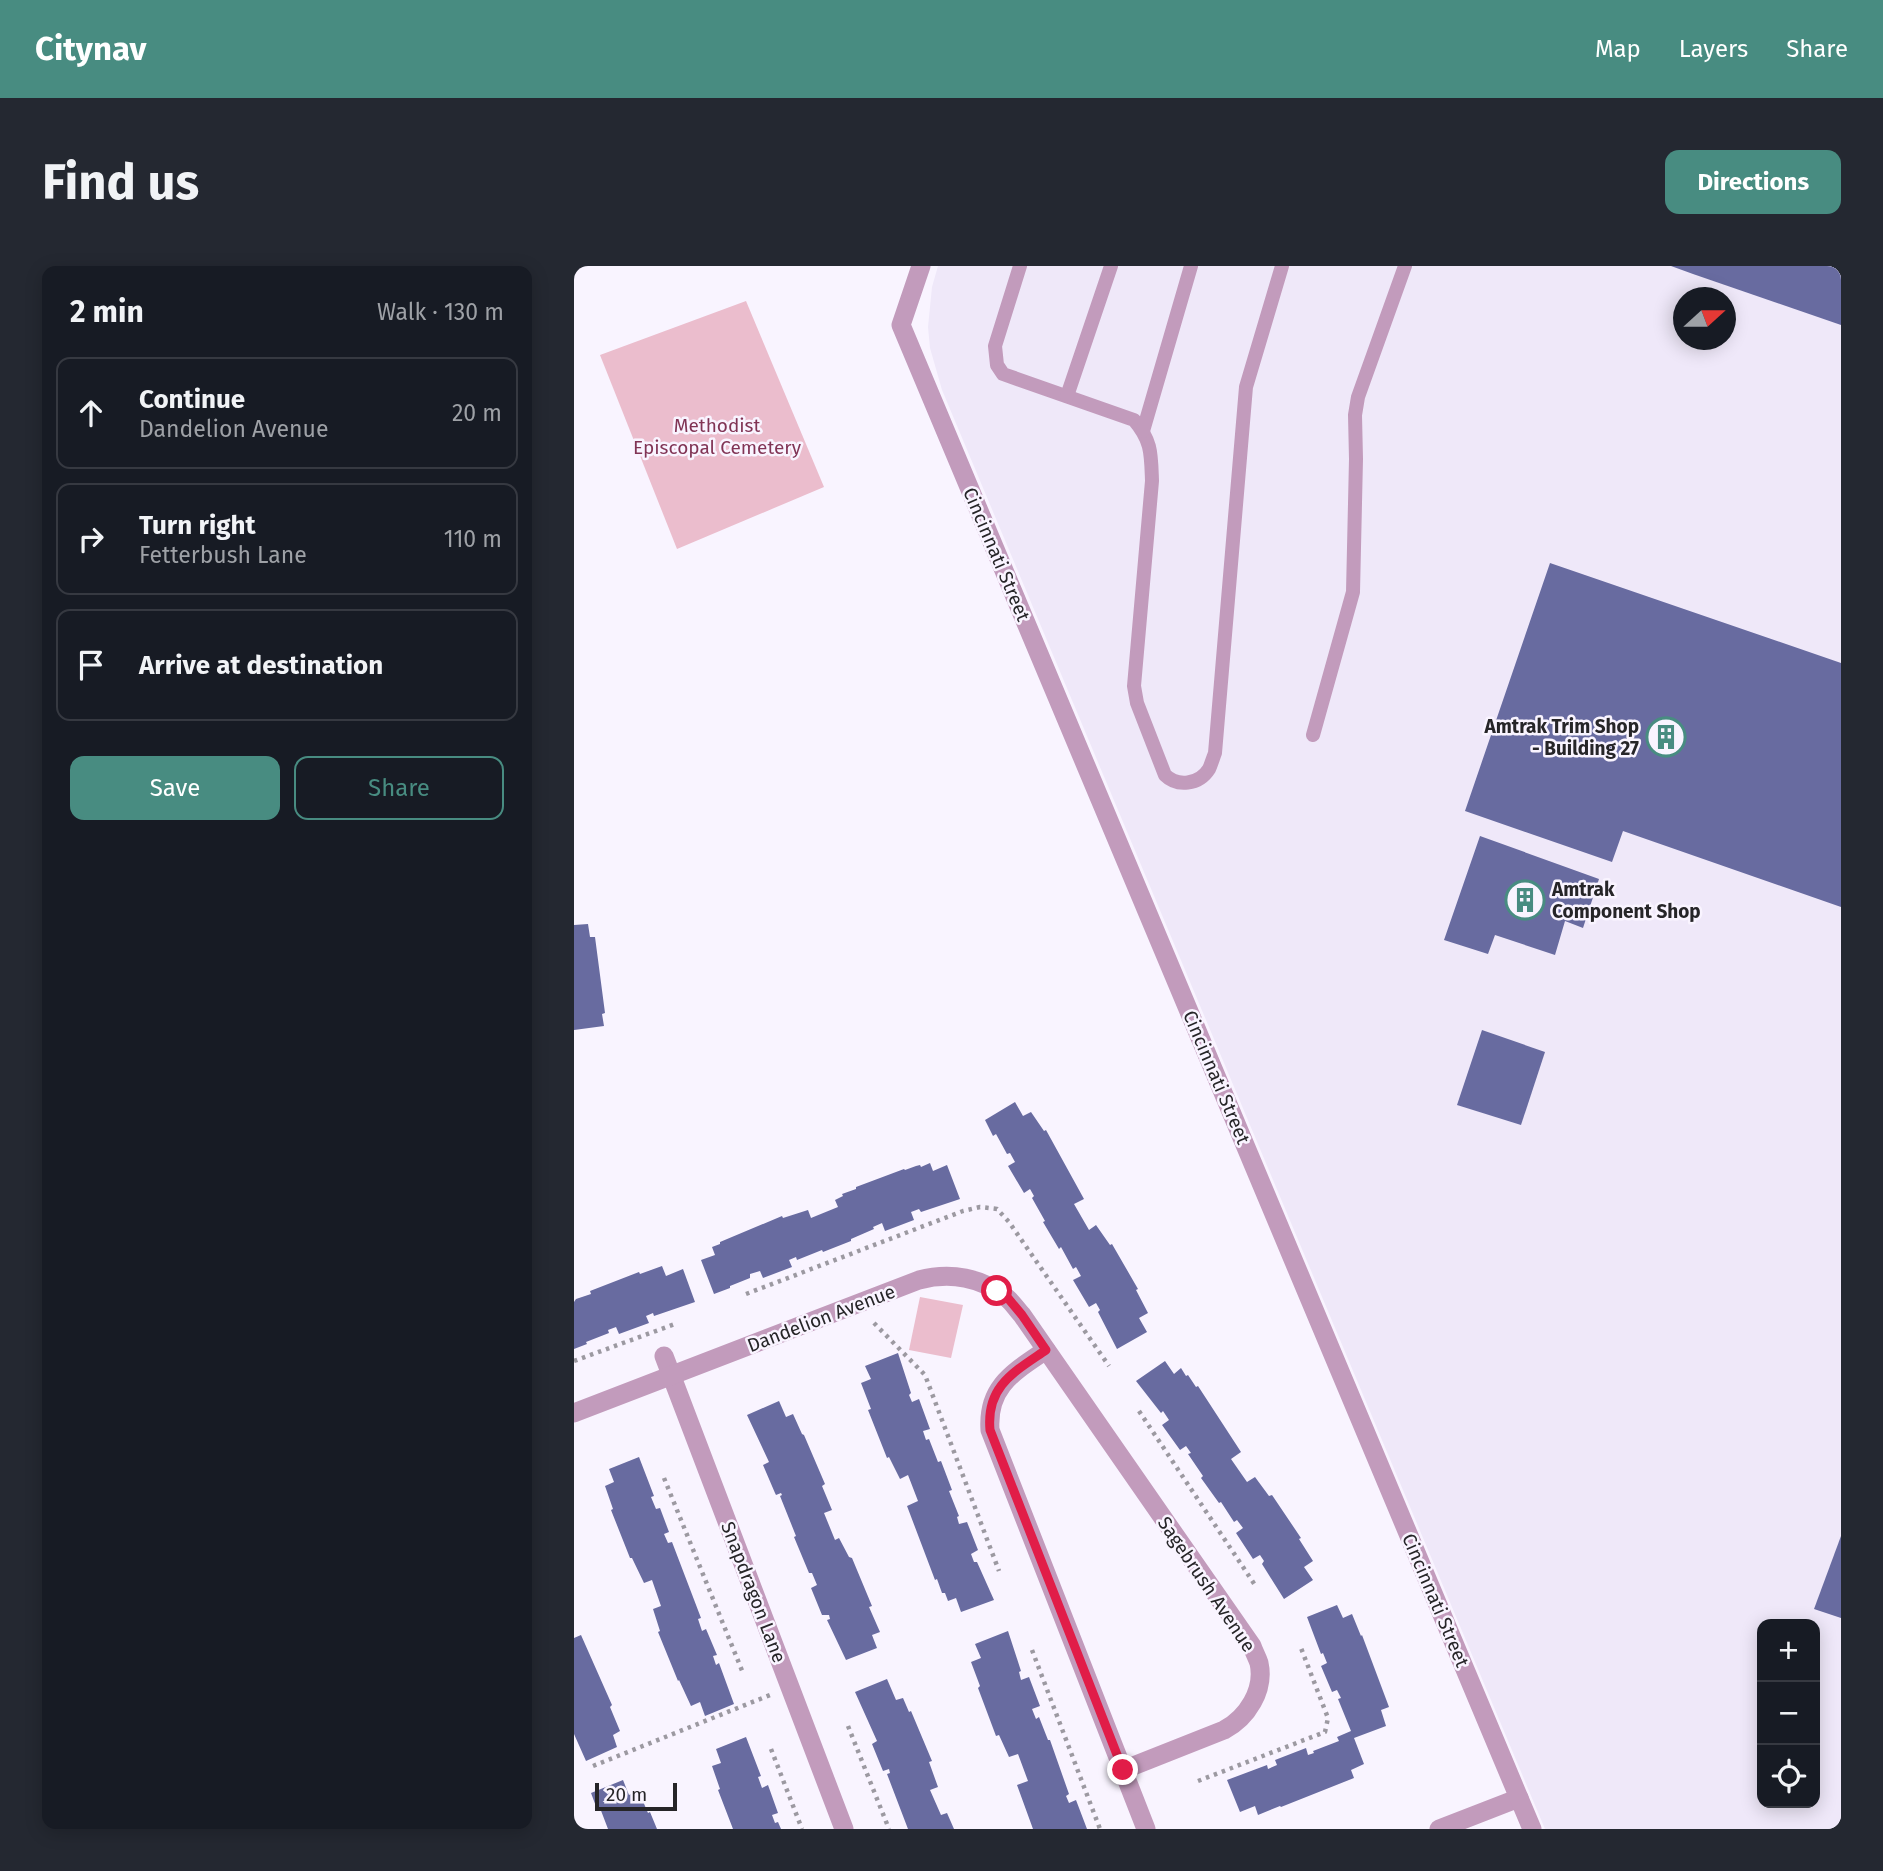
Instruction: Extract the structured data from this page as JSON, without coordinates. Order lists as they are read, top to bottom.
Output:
{
  "streets": {
    "street": [
      "Cincinnati Street",
      "Dandelion Avenue",
      "Sagebrush Avenue",
      "Snapdragon Lane"
    ]
  },
  "crossings": [
    ["Dandelion Avenue", "Sagebrush Avenue"],
    ["Dandelion Avenue", "Snapdragon Lane"]
  ],
  "parks": ["Methodist Episcopal Cemetery"],
  "places": {
    "building": ["Amtrak Trim Shop - Building 27", "Amtrak Component Shop"]
  },
  "scale_bar": "20 m",
  "north": "right",
  "page": {
    "header": "Citynav",
    "nav": ["Map", "Layers", "Share"],
    "buttons": [
      "Directions",
      ["Save", "Share"]
    ],
    "title": "Find us",
    "heading": ["2 min", "Walk · 130 m"],
    "list": [
      ["Continue", "Dandelion Avenue", "20 m"],
      ["Turn right", "Fetterbush Lane", "110 m"],
      "Arrive at destination"
    ],
    "map_buttons": ["+", "−"],
    "scale": "20 m"
  }
}
